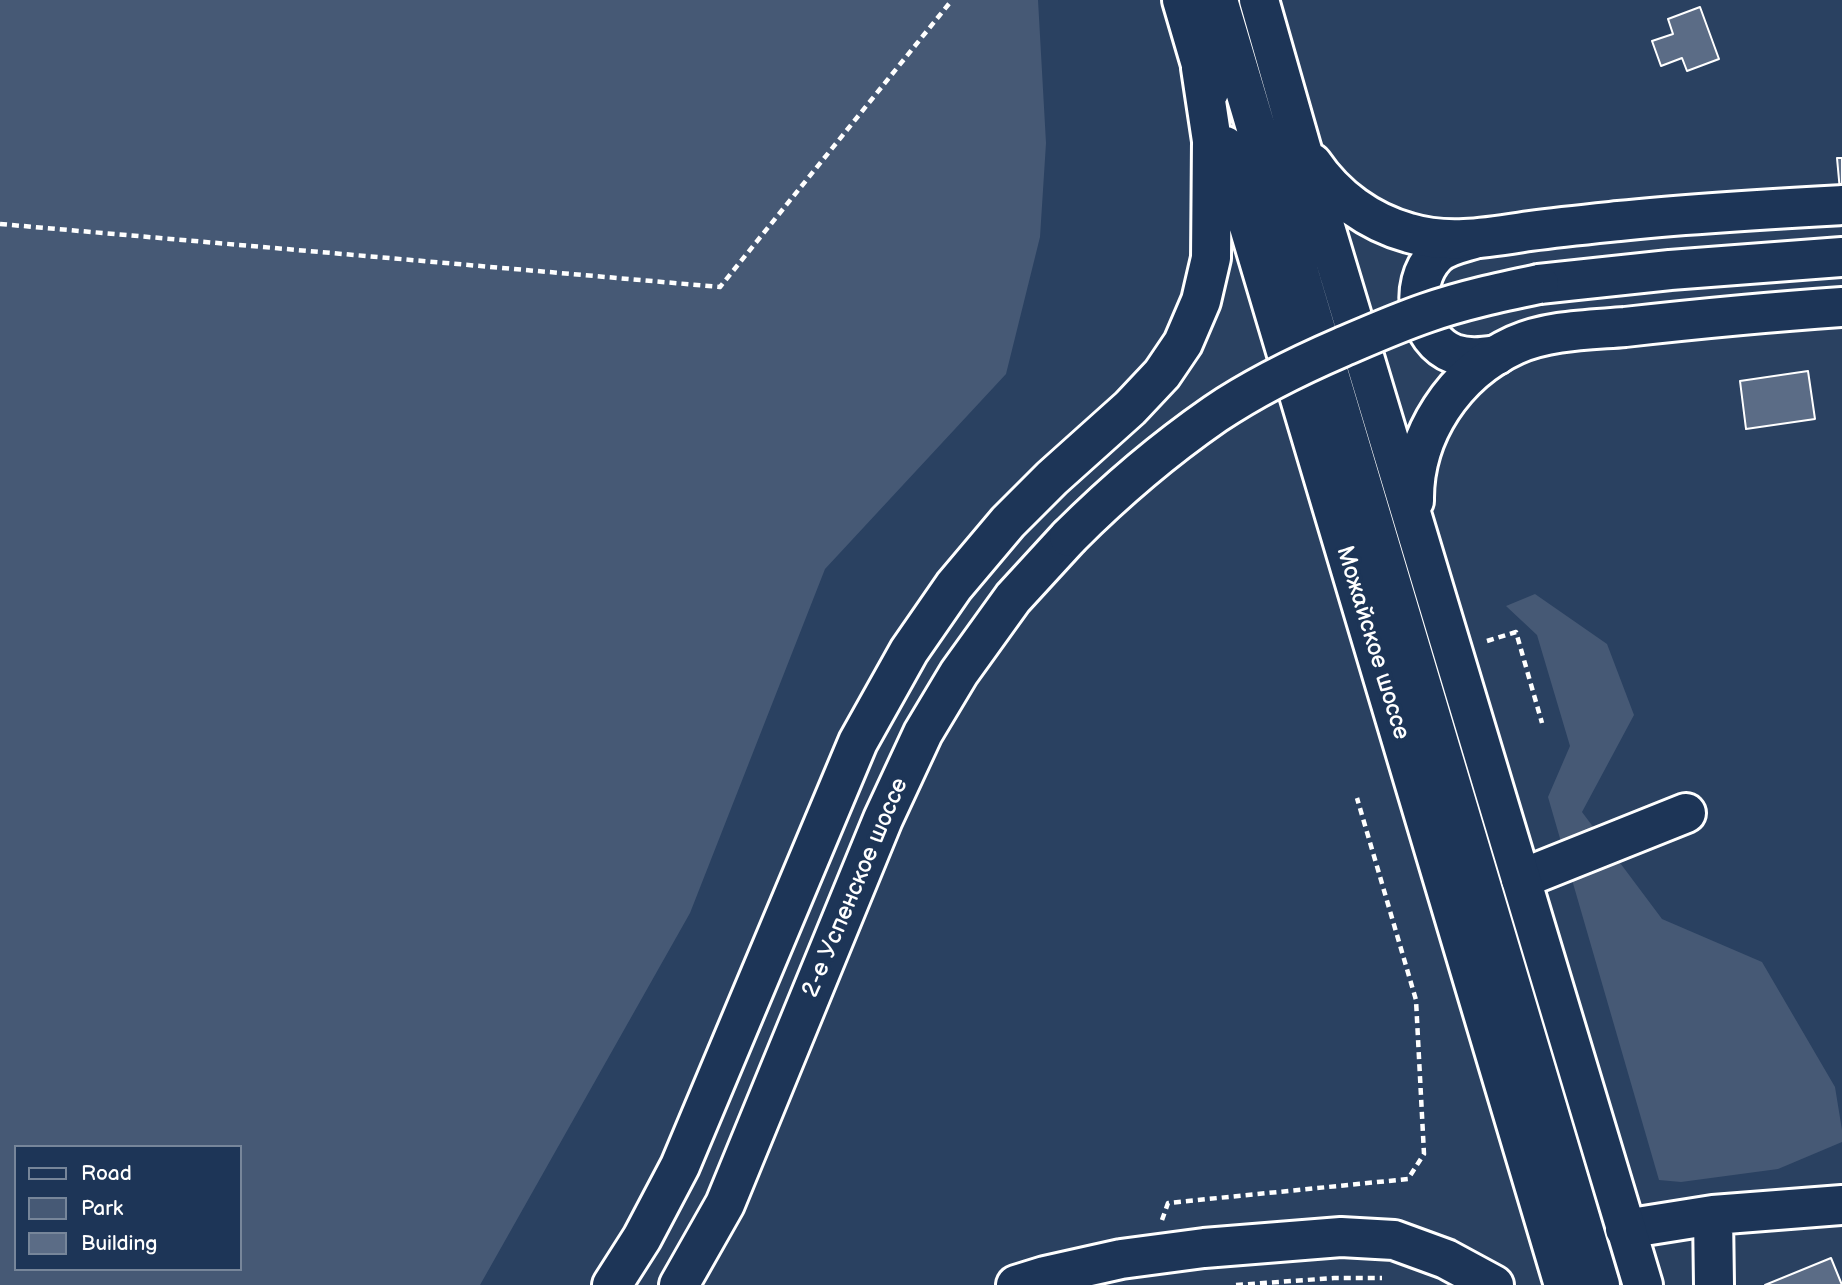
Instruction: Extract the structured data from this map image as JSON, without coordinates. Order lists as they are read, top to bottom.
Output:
{
  "streets": {
    "main road": ["Можайское шоссе", "2-е Успенское шоссе"]
  },
  "legend": ["Road", "Park", "Building"]
}
